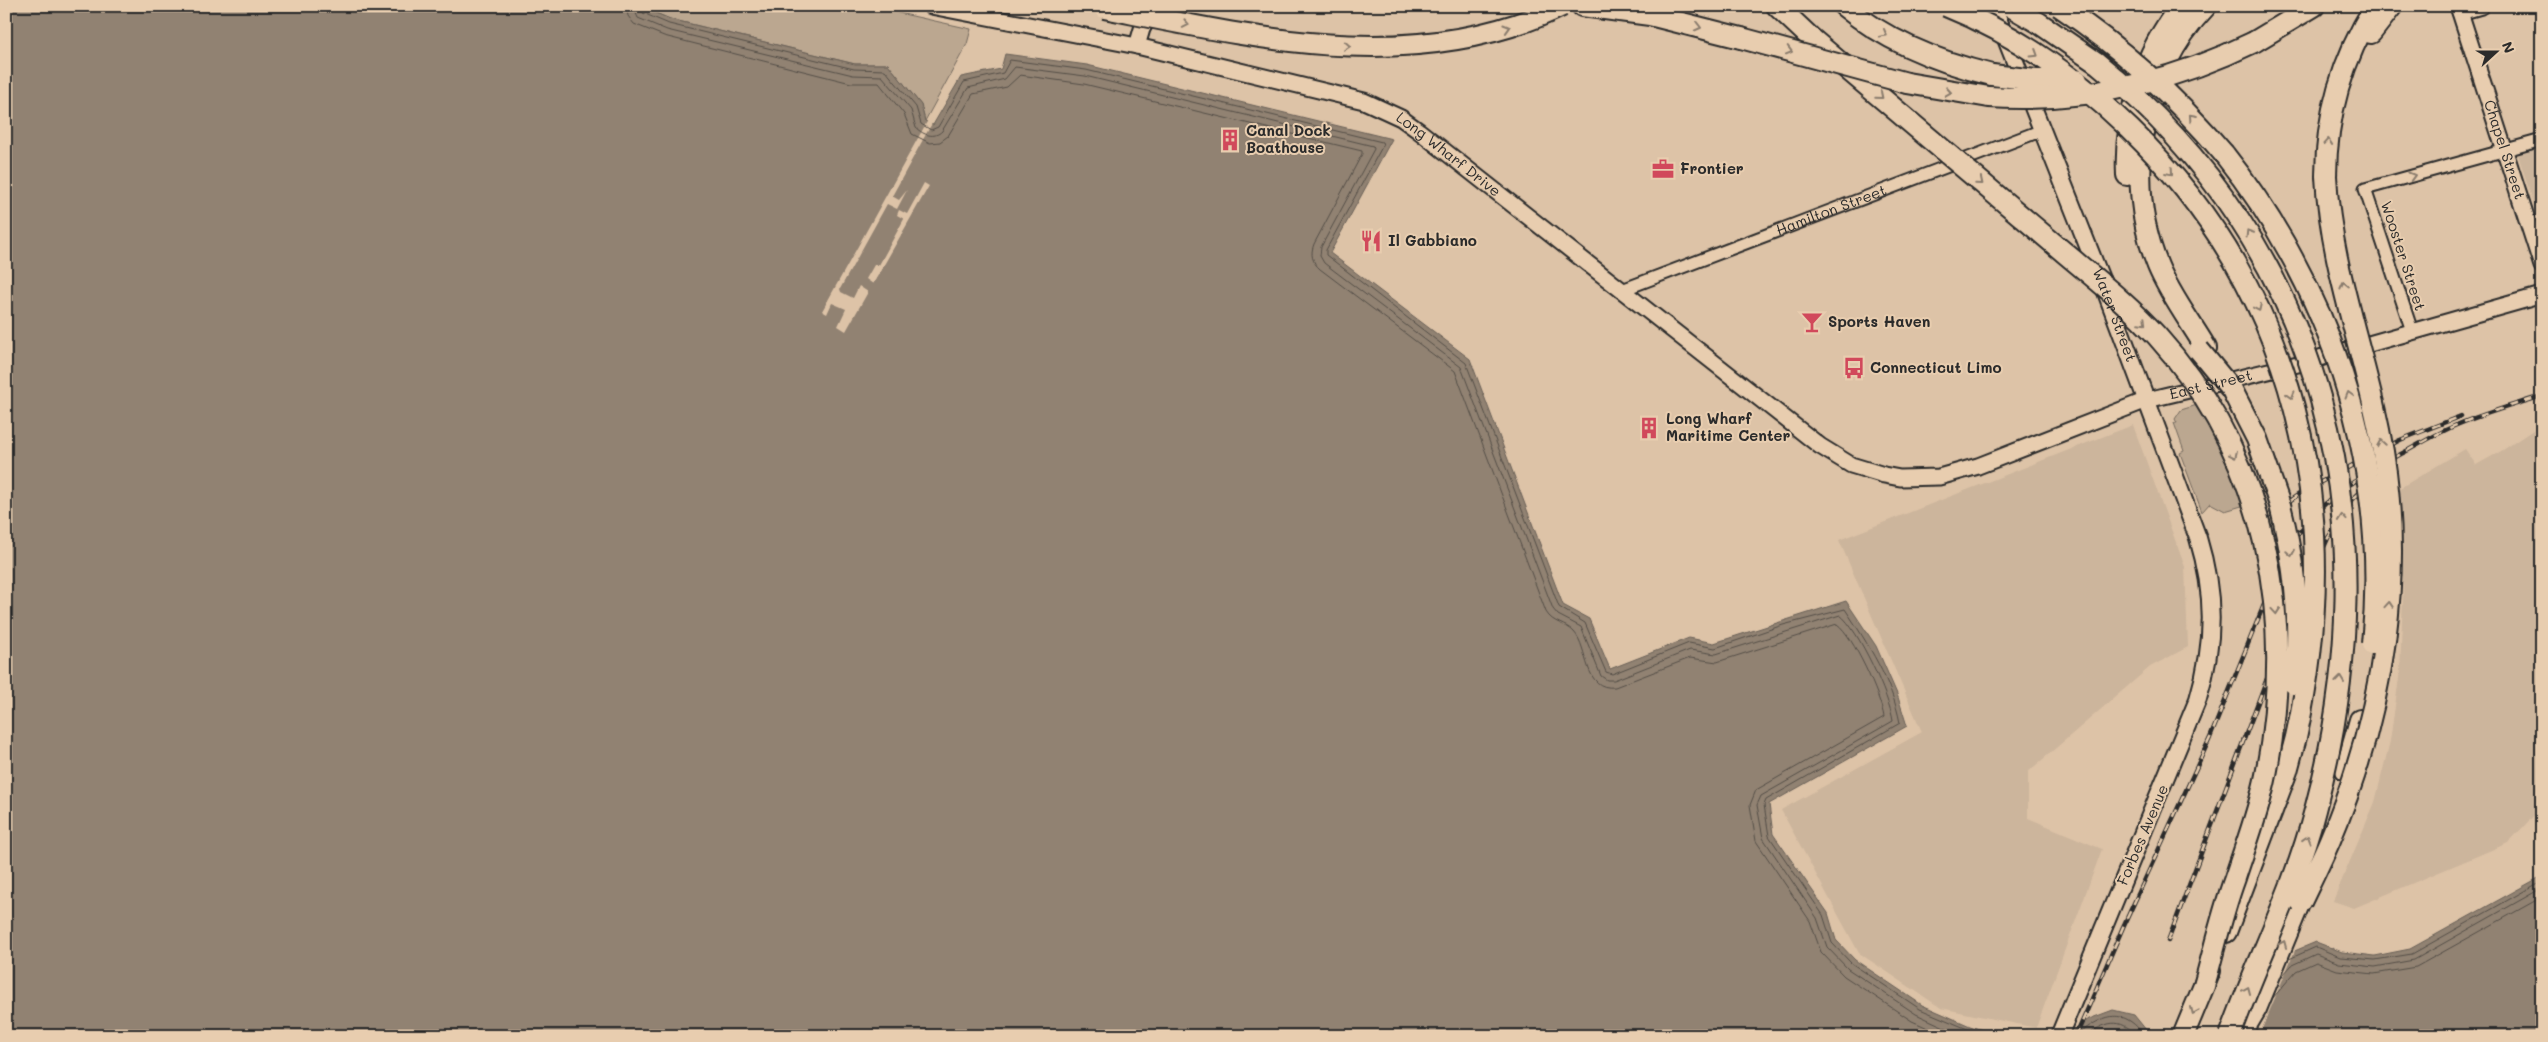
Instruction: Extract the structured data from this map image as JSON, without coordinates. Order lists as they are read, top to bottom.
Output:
{
  "streets": {
    "main road": [
      "Chapel Street",
      "Long Wharf Drive",
      "Water Street",
      "East Street",
      "Forbes Avenue"
    ],
    "street": ["Hamilton Street", "Wooster Street"]
  },
  "crossings": [
    ["Chapel Street", "Wooster Street"],
    ["Long Wharf Drive", "Hamilton Street"],
    ["Long Wharf Drive", "East Street"],
    ["Hamilton Street", "Water Street"],
    ["Wooster Street", "East Street"],
    ["Water Street", "East Street"],
    ["Water Street", "Forbes Avenue"]
  ],
  "places": {
    "building": ["Canal Dock Boathouse", "Long Wharf Maritime Center"],
    "office": ["Frontier"],
    "restaurant": ["Il Gabbiano"],
    "bar": ["Sports Haven"],
    "bus stop": ["Connecticut Limo"]
  },
  "north": "right"
}
